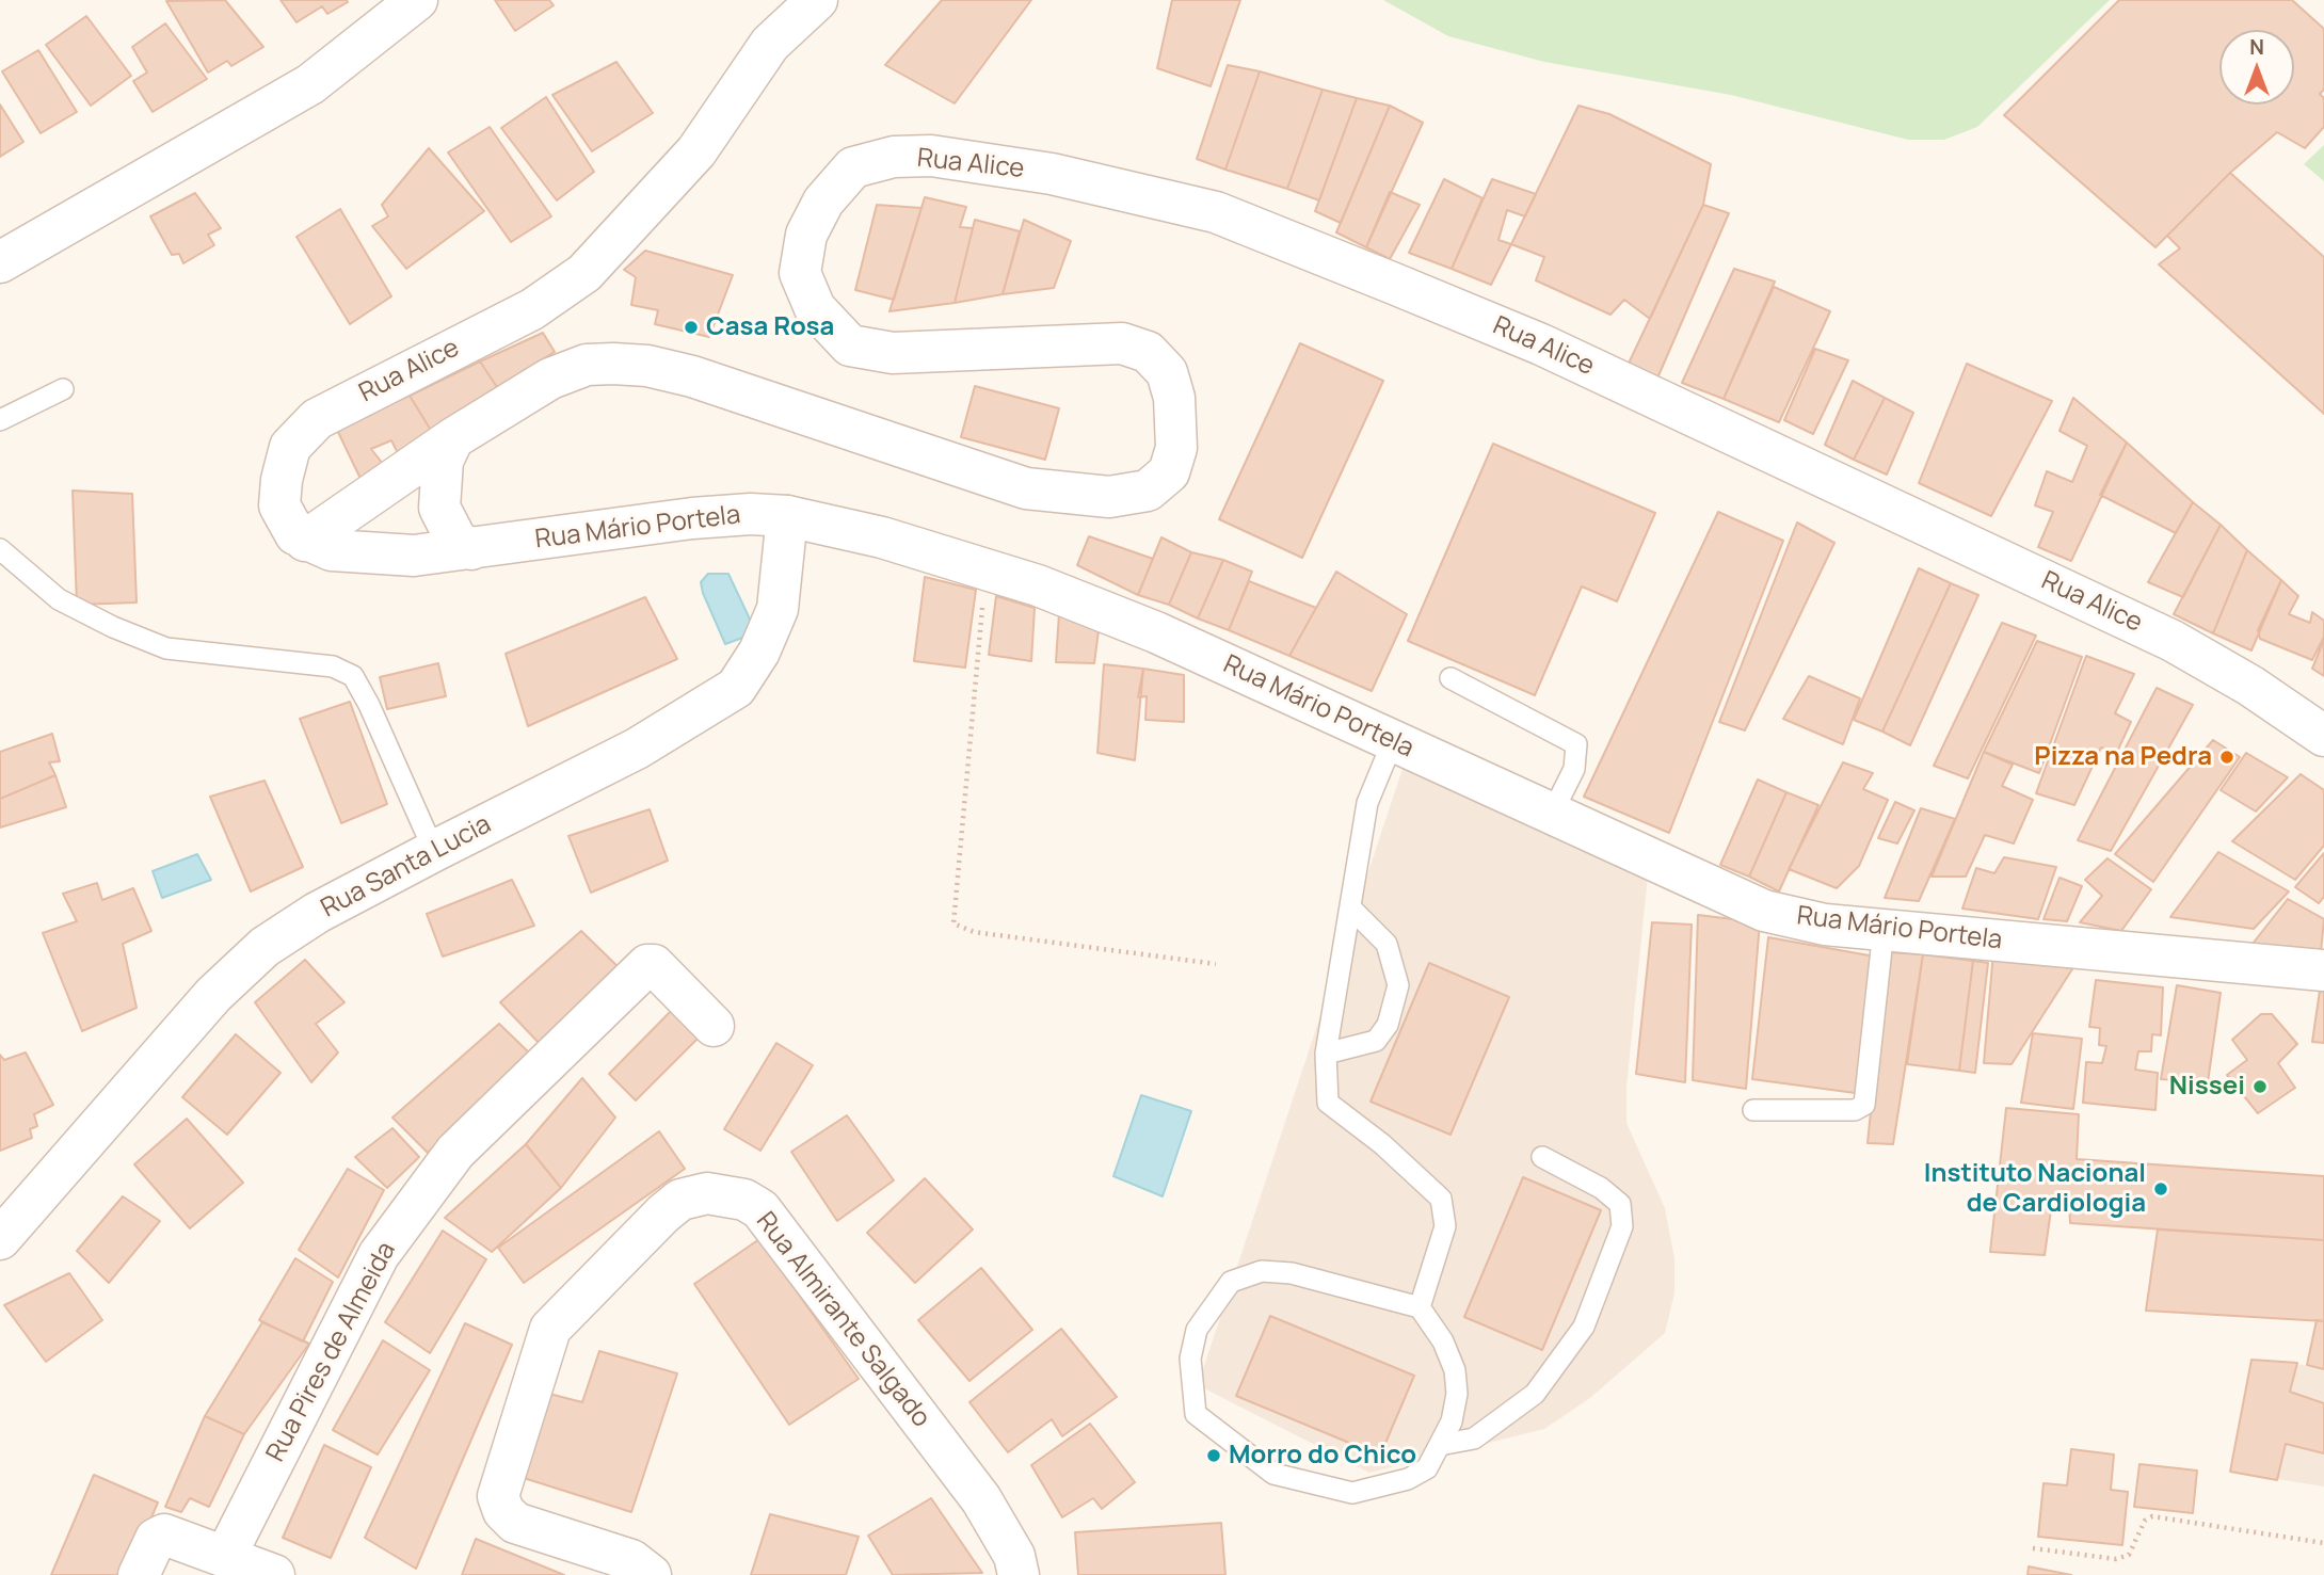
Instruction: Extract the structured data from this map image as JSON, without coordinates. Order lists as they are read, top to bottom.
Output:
{
  "streets": {
    "street": [
      "Rua Alice",
      "Rua Mário Portela",
      "Rua Santa Lucia",
      "Rua Almirante Salgado",
      "Rua Pires de Almeida"
    ]
  },
  "crossings": [
    ["Rua Alice", "Rua Mário Portela"],
    ["Rua Mário Portela", "Rua Santa Lucia"]
  ],
  "places": [
    "Casa Rosa",
    "Pizza na Pedra",
    "Nissei",
    "Instituto Nacional de Cardiologia",
    "Morro do Chico"
  ],
  "north": "top"
}
